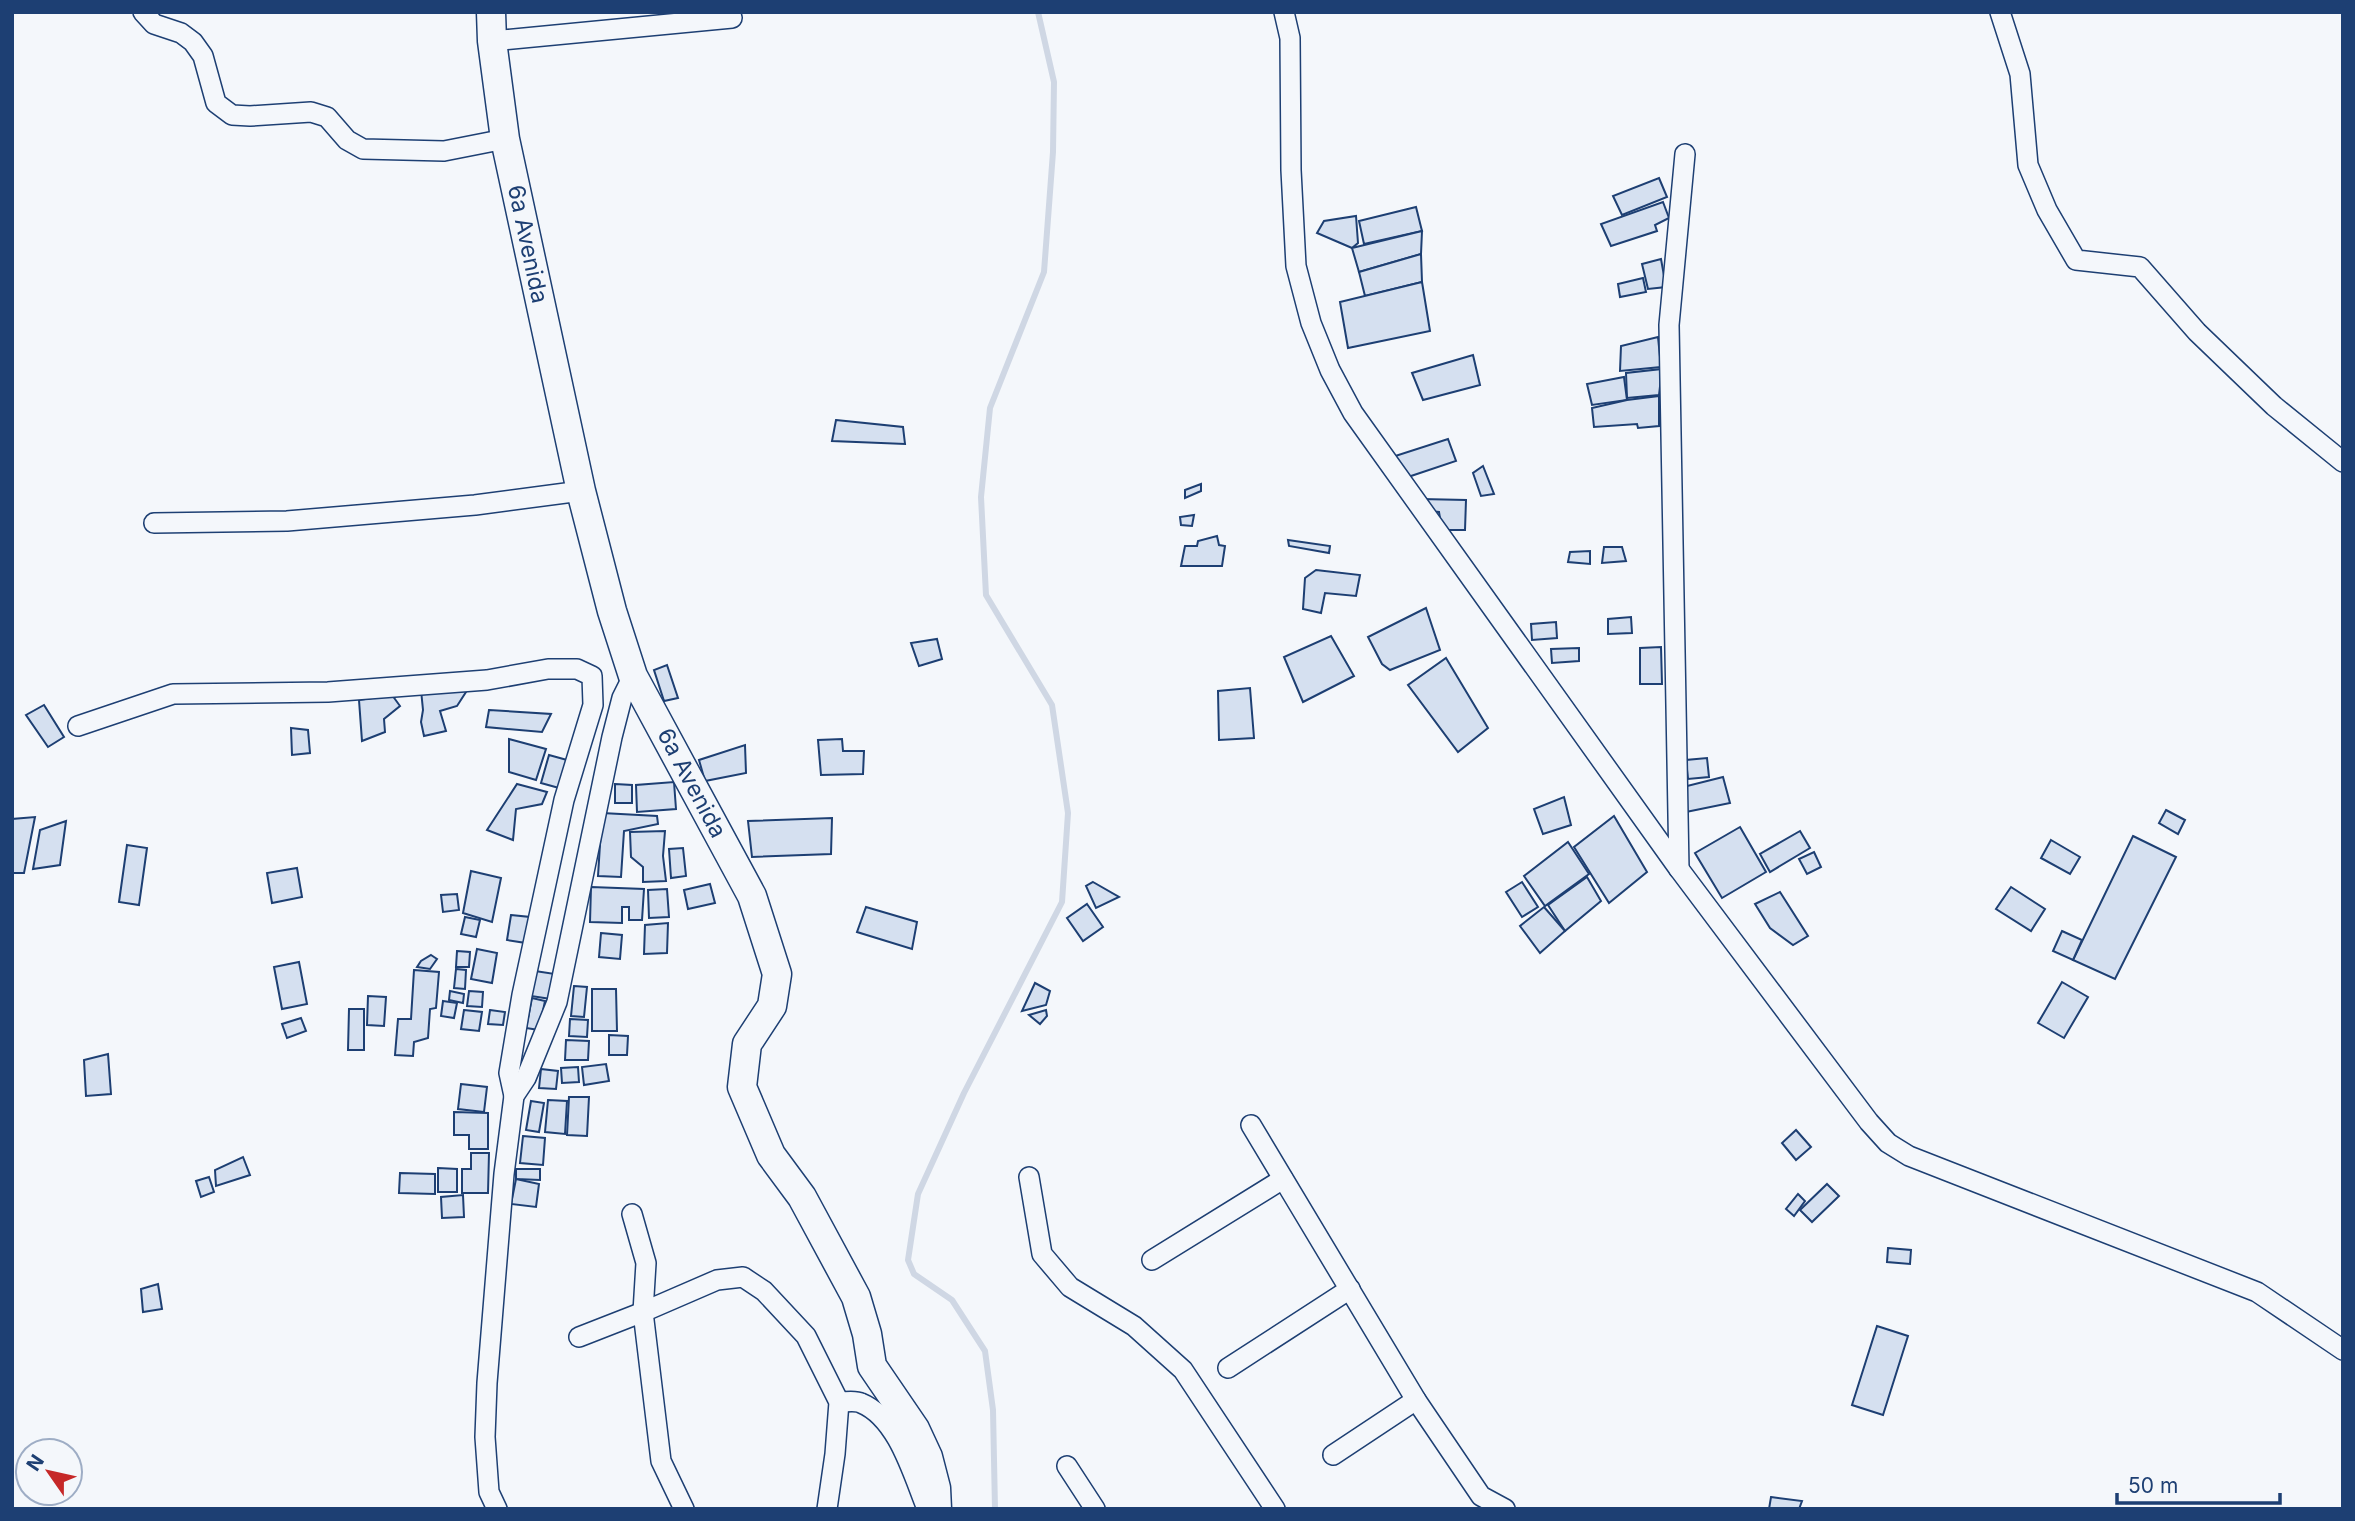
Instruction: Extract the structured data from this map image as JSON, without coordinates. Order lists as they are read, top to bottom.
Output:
{
  "streets": {
    "street": ["6a Avenida"]
  },
  "scale_bar": "50 m",
  "north": "top left"
}
